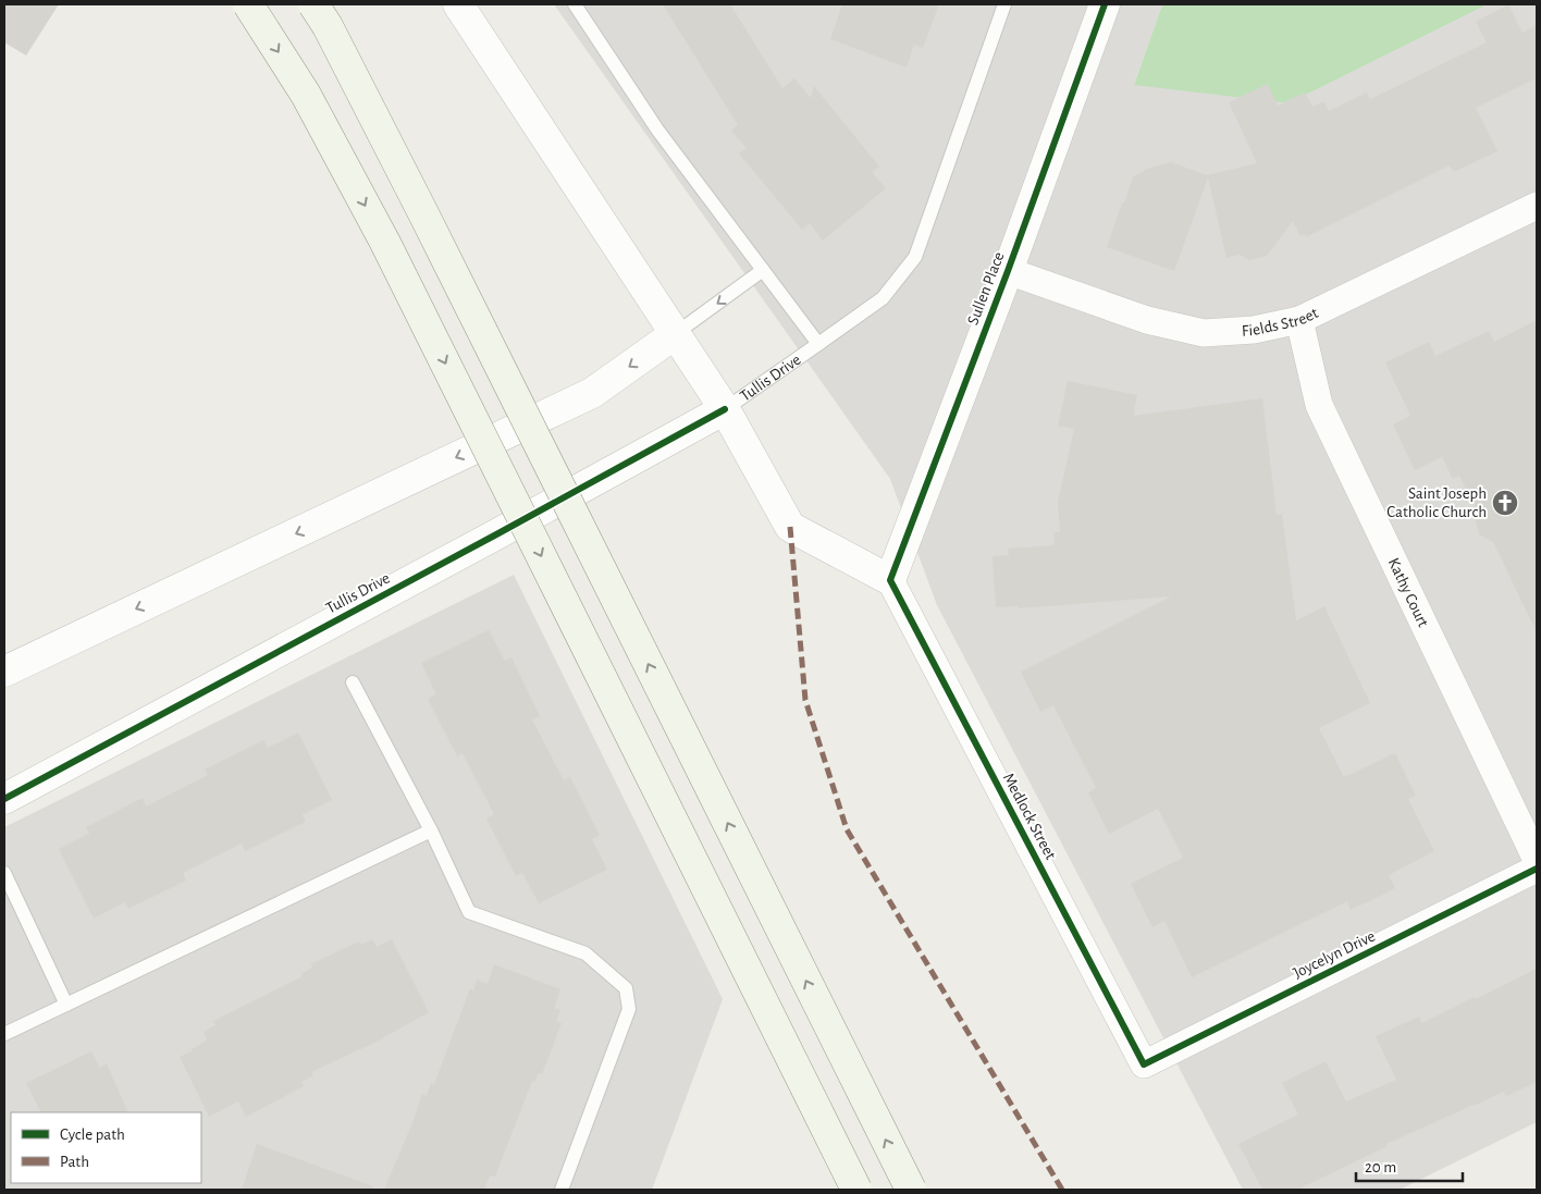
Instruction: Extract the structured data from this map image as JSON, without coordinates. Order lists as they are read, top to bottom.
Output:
{
  "streets": {
    "street": [
      "Sullen Place",
      "Fields Street",
      "Tullis Drive",
      "Kathy Court",
      "Medlock Street",
      "Joycelyn Drive"
    ]
  },
  "crossings": [
    ["Sullen Place", "Fields Street"],
    ["Sullen Place", "Medlock Street"],
    ["Fields Street", "Kathy Court"],
    ["Medlock Street", "Joycelyn Drive"]
  ],
  "places": {
    "church": ["Saint Joseph Catholic Church"]
  },
  "legend": ["Cycle path", "Path"],
  "scale_bar": "20 m"
}
